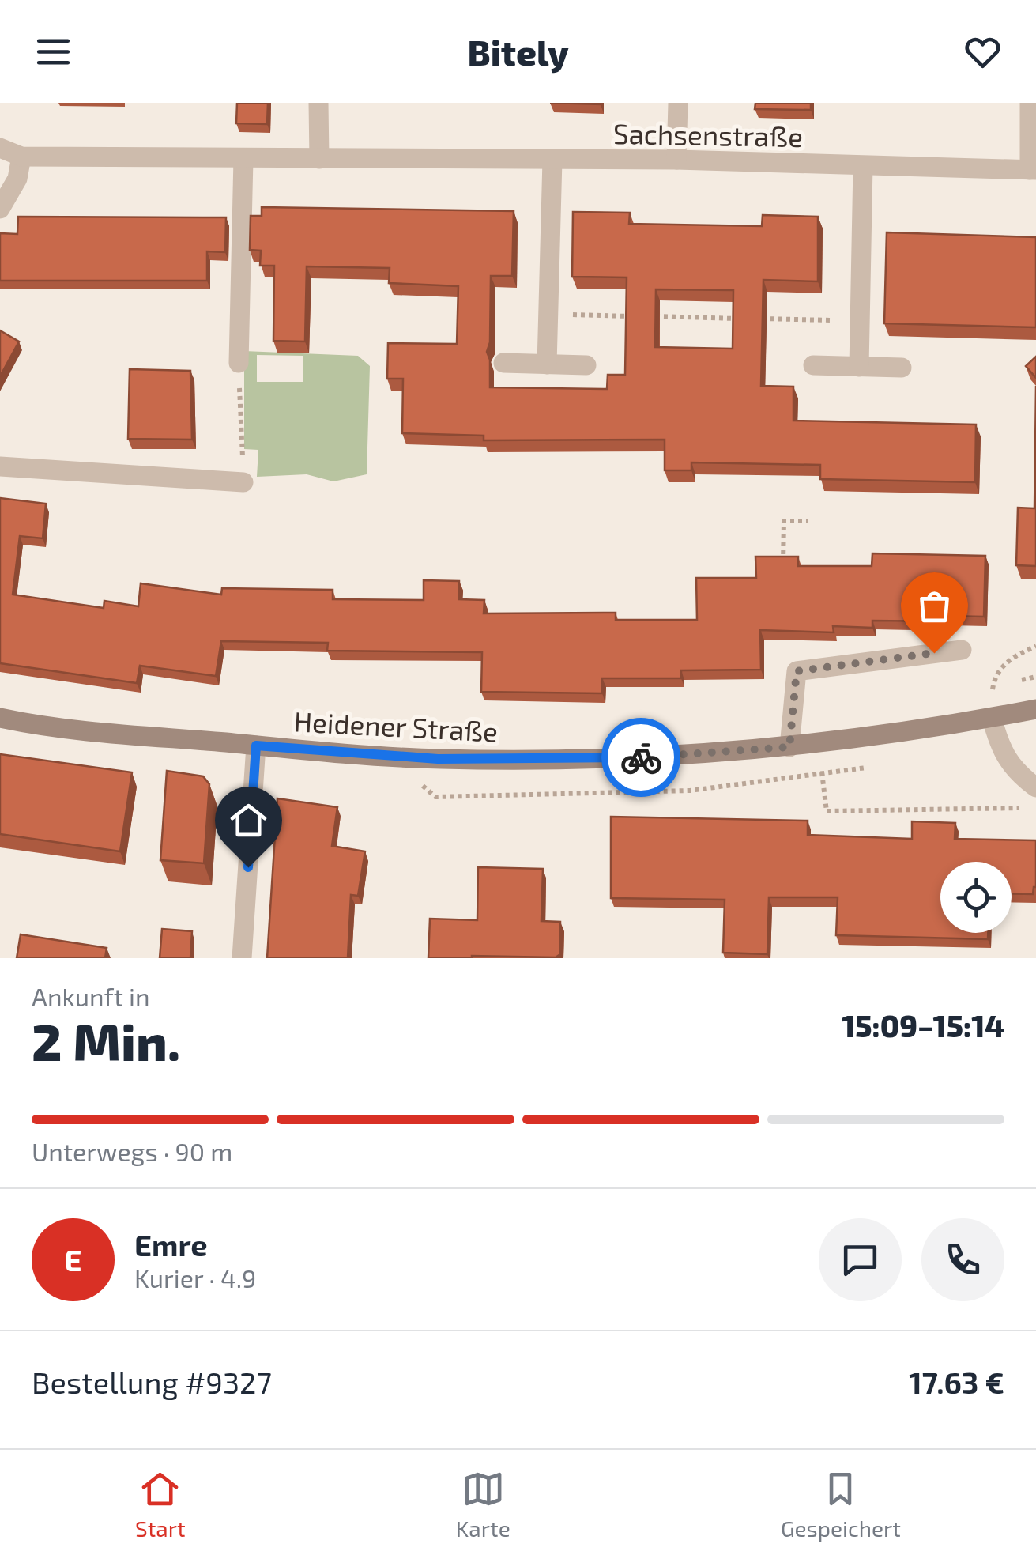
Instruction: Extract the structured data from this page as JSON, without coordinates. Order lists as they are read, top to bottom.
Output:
{
  "streets": {
    "main road": ["Heidener Straße"],
    "street": ["Sachsenstraße"]
  },
  "page": {
    "header": "Bitely",
    "heading": ["2 Min.", "Ankunft in", "15:09–15:14"],
    "panel": [
      "Emre",
      "Kurier · 4.9",
      "Bestellung #9327",
      "17.63 €"
    ],
    "bar": "Unterwegs · 90 m",
    "round": "E",
    "tabs": ["Start", "Karte", "Gespeichert"]
  }
}
